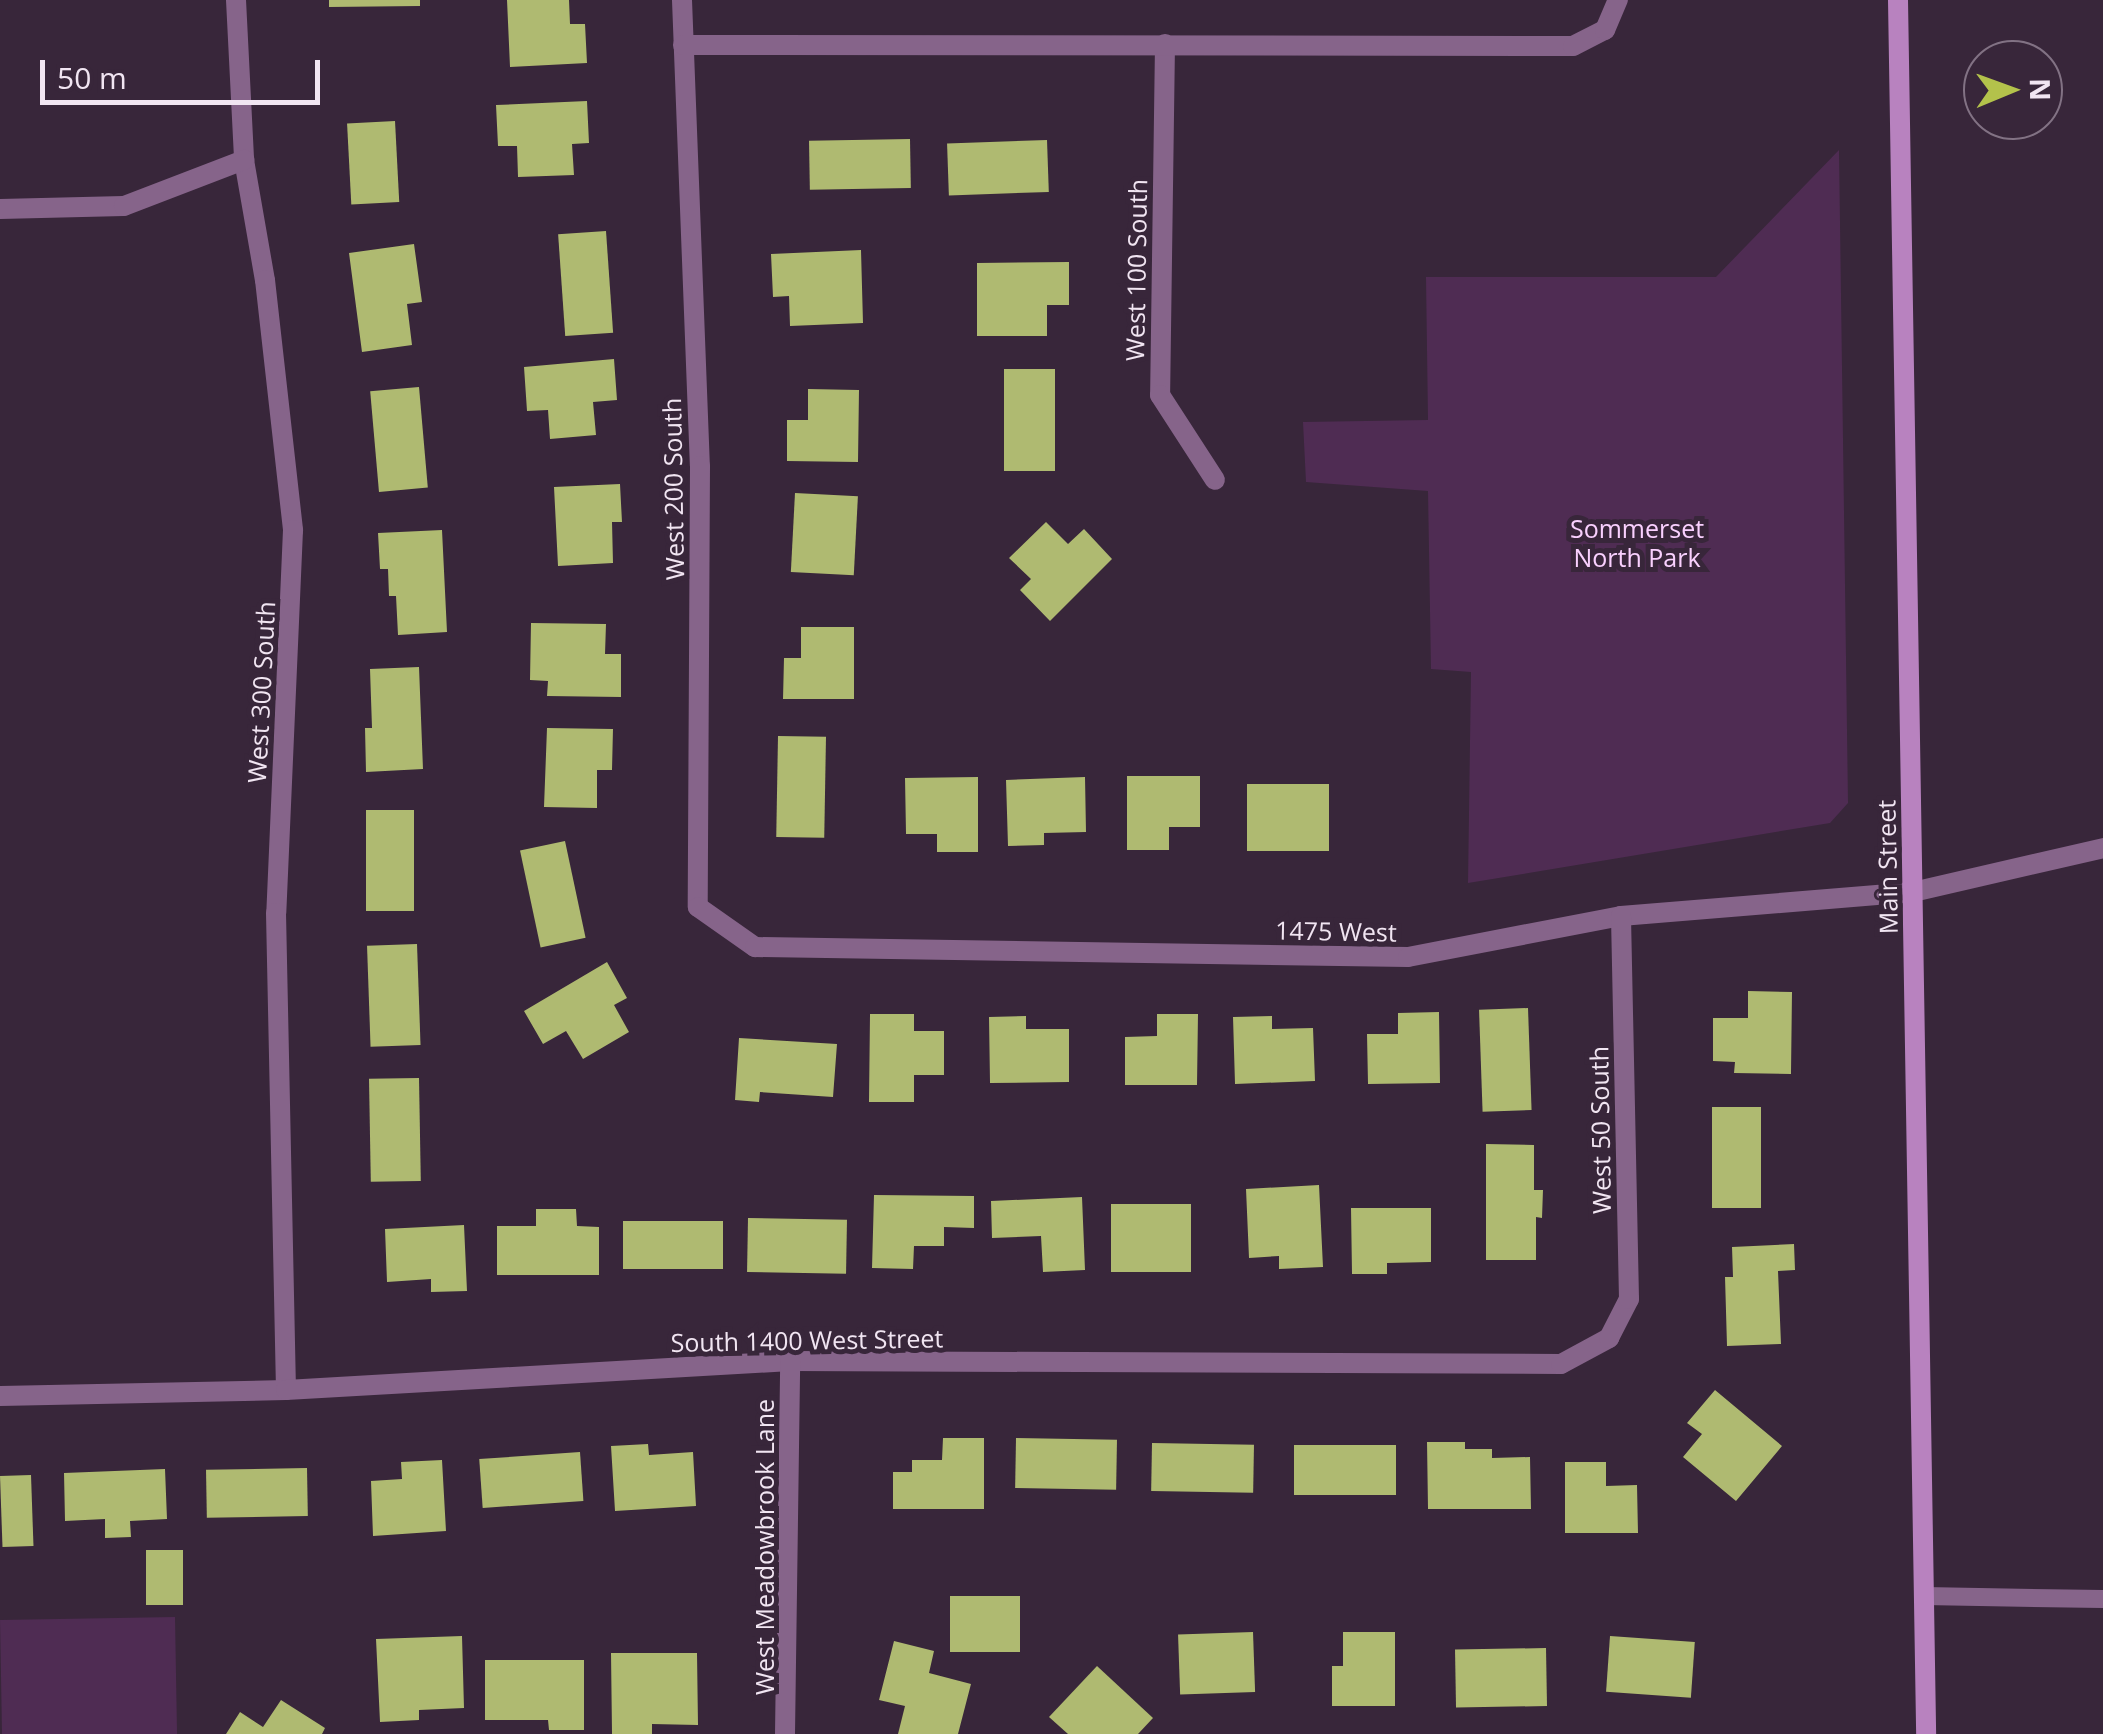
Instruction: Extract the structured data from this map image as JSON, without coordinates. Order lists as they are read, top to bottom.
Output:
{
  "streets": {
    "main road": ["Main Street"],
    "street": [
      "West 100 South",
      "West 200 South",
      "West 300 South",
      "1475 West",
      "West 50 South",
      "South 1400 West Street",
      "West Meadowbrook Lane"
    ]
  },
  "crossings": [
    ["West 200 South", "1475 West"],
    ["West 300 South", "South 1400 West Street"],
    ["Main Street", "1475 West"],
    ["1475 West", "West 50 South"],
    ["West 50 South", "South 1400 West Street"],
    ["South 1400 West Street", "West Meadowbrook Lane"]
  ],
  "parks": ["Sommerset North Park"],
  "scale_bar": "50 m",
  "north": "right"
}
